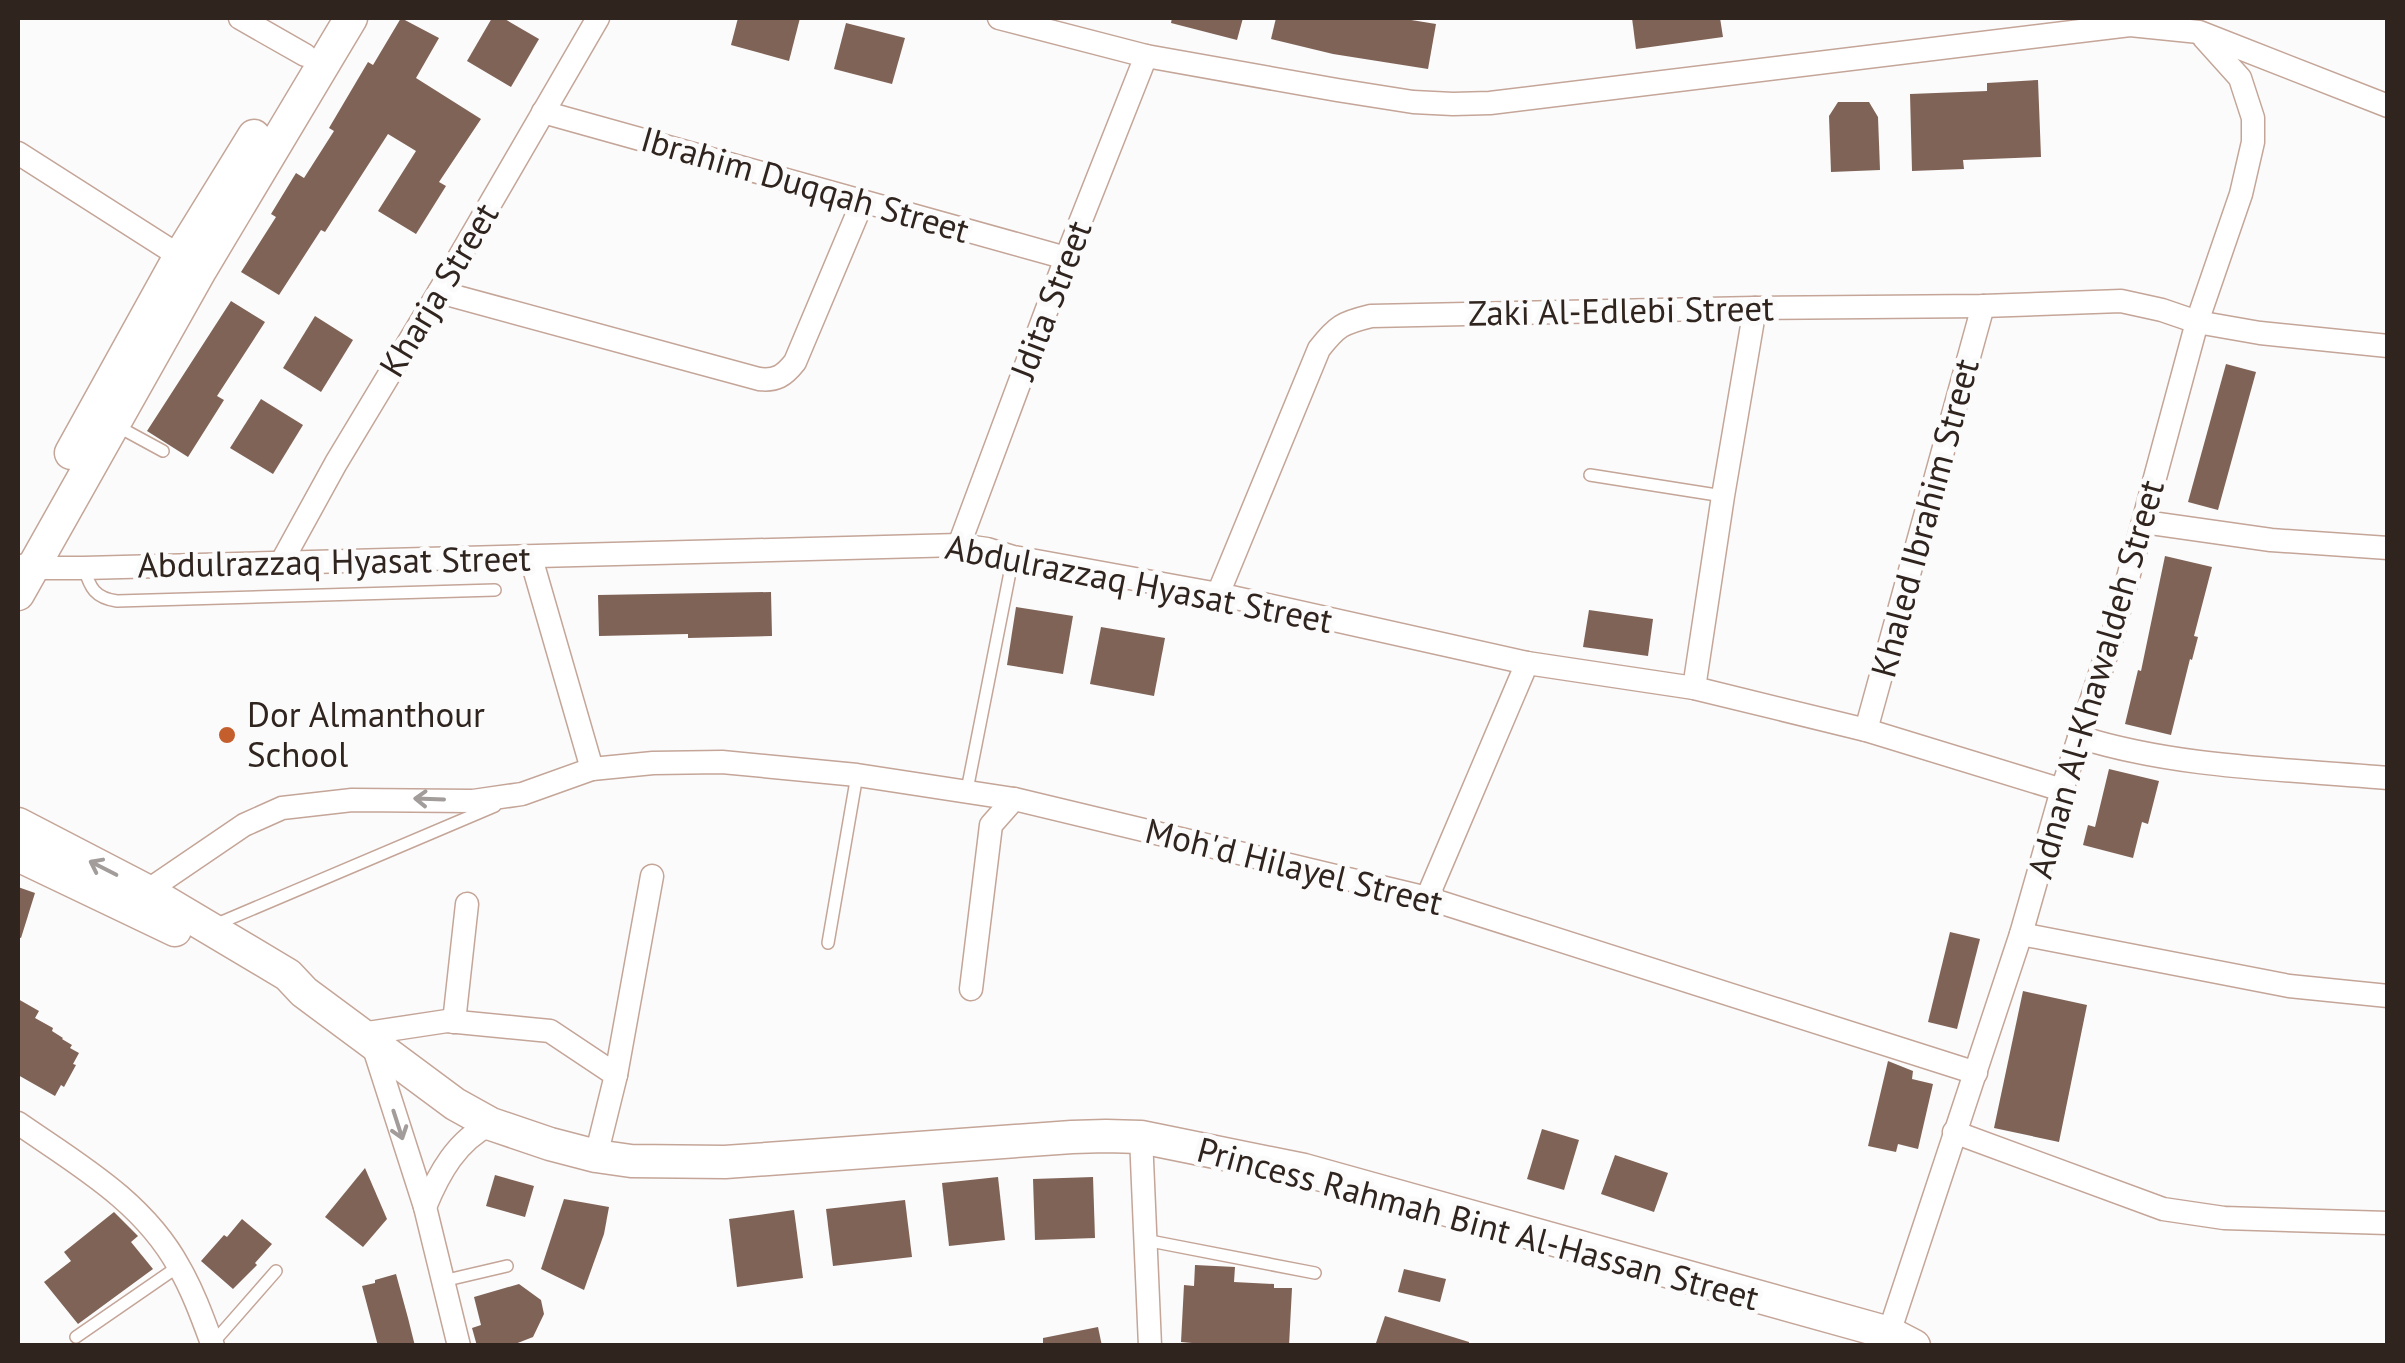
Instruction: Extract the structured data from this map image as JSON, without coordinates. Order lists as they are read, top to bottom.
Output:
{
  "streets": {
    "street": [
      "Ibrahim Duqqah Street",
      "Kharja Street",
      "Jdita Street",
      "Zaki Al-Edlebi Street",
      "Khaled Ibrahim Street",
      "Abdulrazzaq Hyasat Street",
      "Adnan Al-Khawaldeh Street",
      "Moh'd Hilayel Street",
      "Princess Rahmah Bint Al-Hassan Street"
    ]
  },
  "crossings": [
    ["Ibrahim Duqqah Street", "Kharja Street"],
    ["Ibrahim Duqqah Street", "Jdita Street"],
    ["Kharja Street", "Abdulrazzaq Hyasat Street"],
    ["Jdita Street", "Abdulrazzaq Hyasat Street"],
    ["Zaki Al-Edlebi Street", "Khaled Ibrahim Street"],
    ["Zaki Al-Edlebi Street", "Abdulrazzaq Hyasat Street"],
    ["Zaki Al-Edlebi Street", "Adnan Al-Khawaldeh Street"],
    ["Khaled Ibrahim Street", "Abdulrazzaq Hyasat Street"],
    ["Abdulrazzaq Hyasat Street", "Adnan Al-Khawaldeh Street"],
    ["Adnan Al-Khawaldeh Street", "Moh'd Hilayel Street"],
    ["Adnan Al-Khawaldeh Street", "Princess Rahmah Bint Al-Hassan Street"],
    ["Moh'd Hilayel Street", "Princess Rahmah Bint Al-Hassan Street"]
  ],
  "places": ["Dor Almanthour School"]
}
